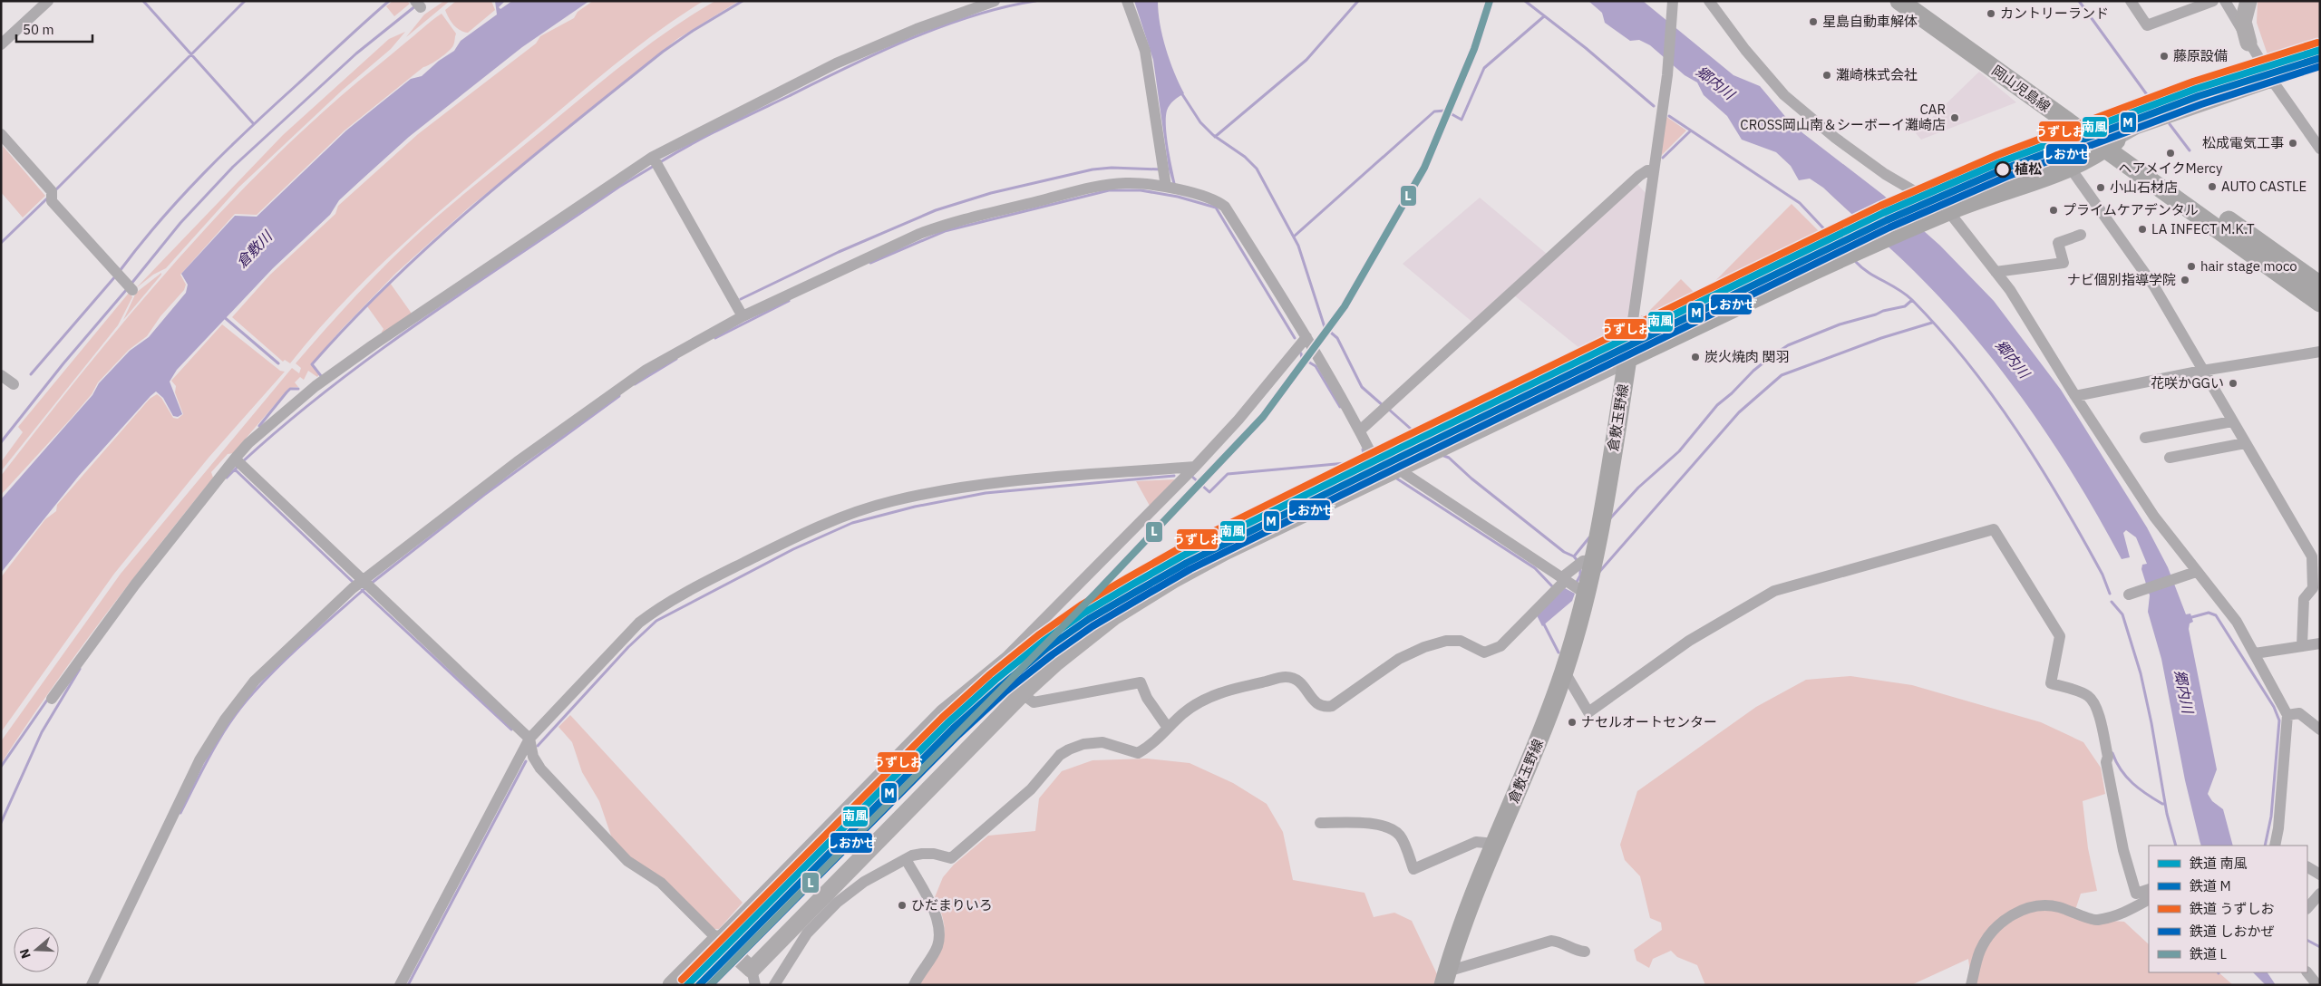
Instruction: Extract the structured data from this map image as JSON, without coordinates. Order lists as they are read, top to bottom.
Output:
{
  "streets": {
    "main road": ["岡山児島線", "倉敷玉野線"]
  },
  "water": ["郷内川", "倉敷川"],
  "places": [
    "カントリーランド",
    "星島自動車解体",
    "藤原設備",
    "灘崎株式会社",
    "CAR CROSS岡山南＆シーボーイ灘崎店",
    "松成電気工事",
    "ヘアメイクMercy",
    "植松",
    "AUTO CASTLE",
    "小山石材店",
    "プライムケアデンタル",
    "LA INFECT M.K.T",
    "hair stage moco",
    "ナビ個別指導学院",
    "炭火焼肉 関羽",
    "花咲かGGい",
    "ナセルオートセンター",
    "ひだまりいろ"
  ],
  "lines": [
    "rail line L",
    "rail line うずしお",
    "rail line 南風",
    "rail line M",
    "rail line しおかぜ"
  ],
  "legend": [
    "鉄道 南風",
    "鉄道 M",
    "鉄道 うずしお",
    "鉄道 しおかぜ",
    "鉄道 L"
  ],
  "scale_bar": "50 m",
  "north": "left"
}
